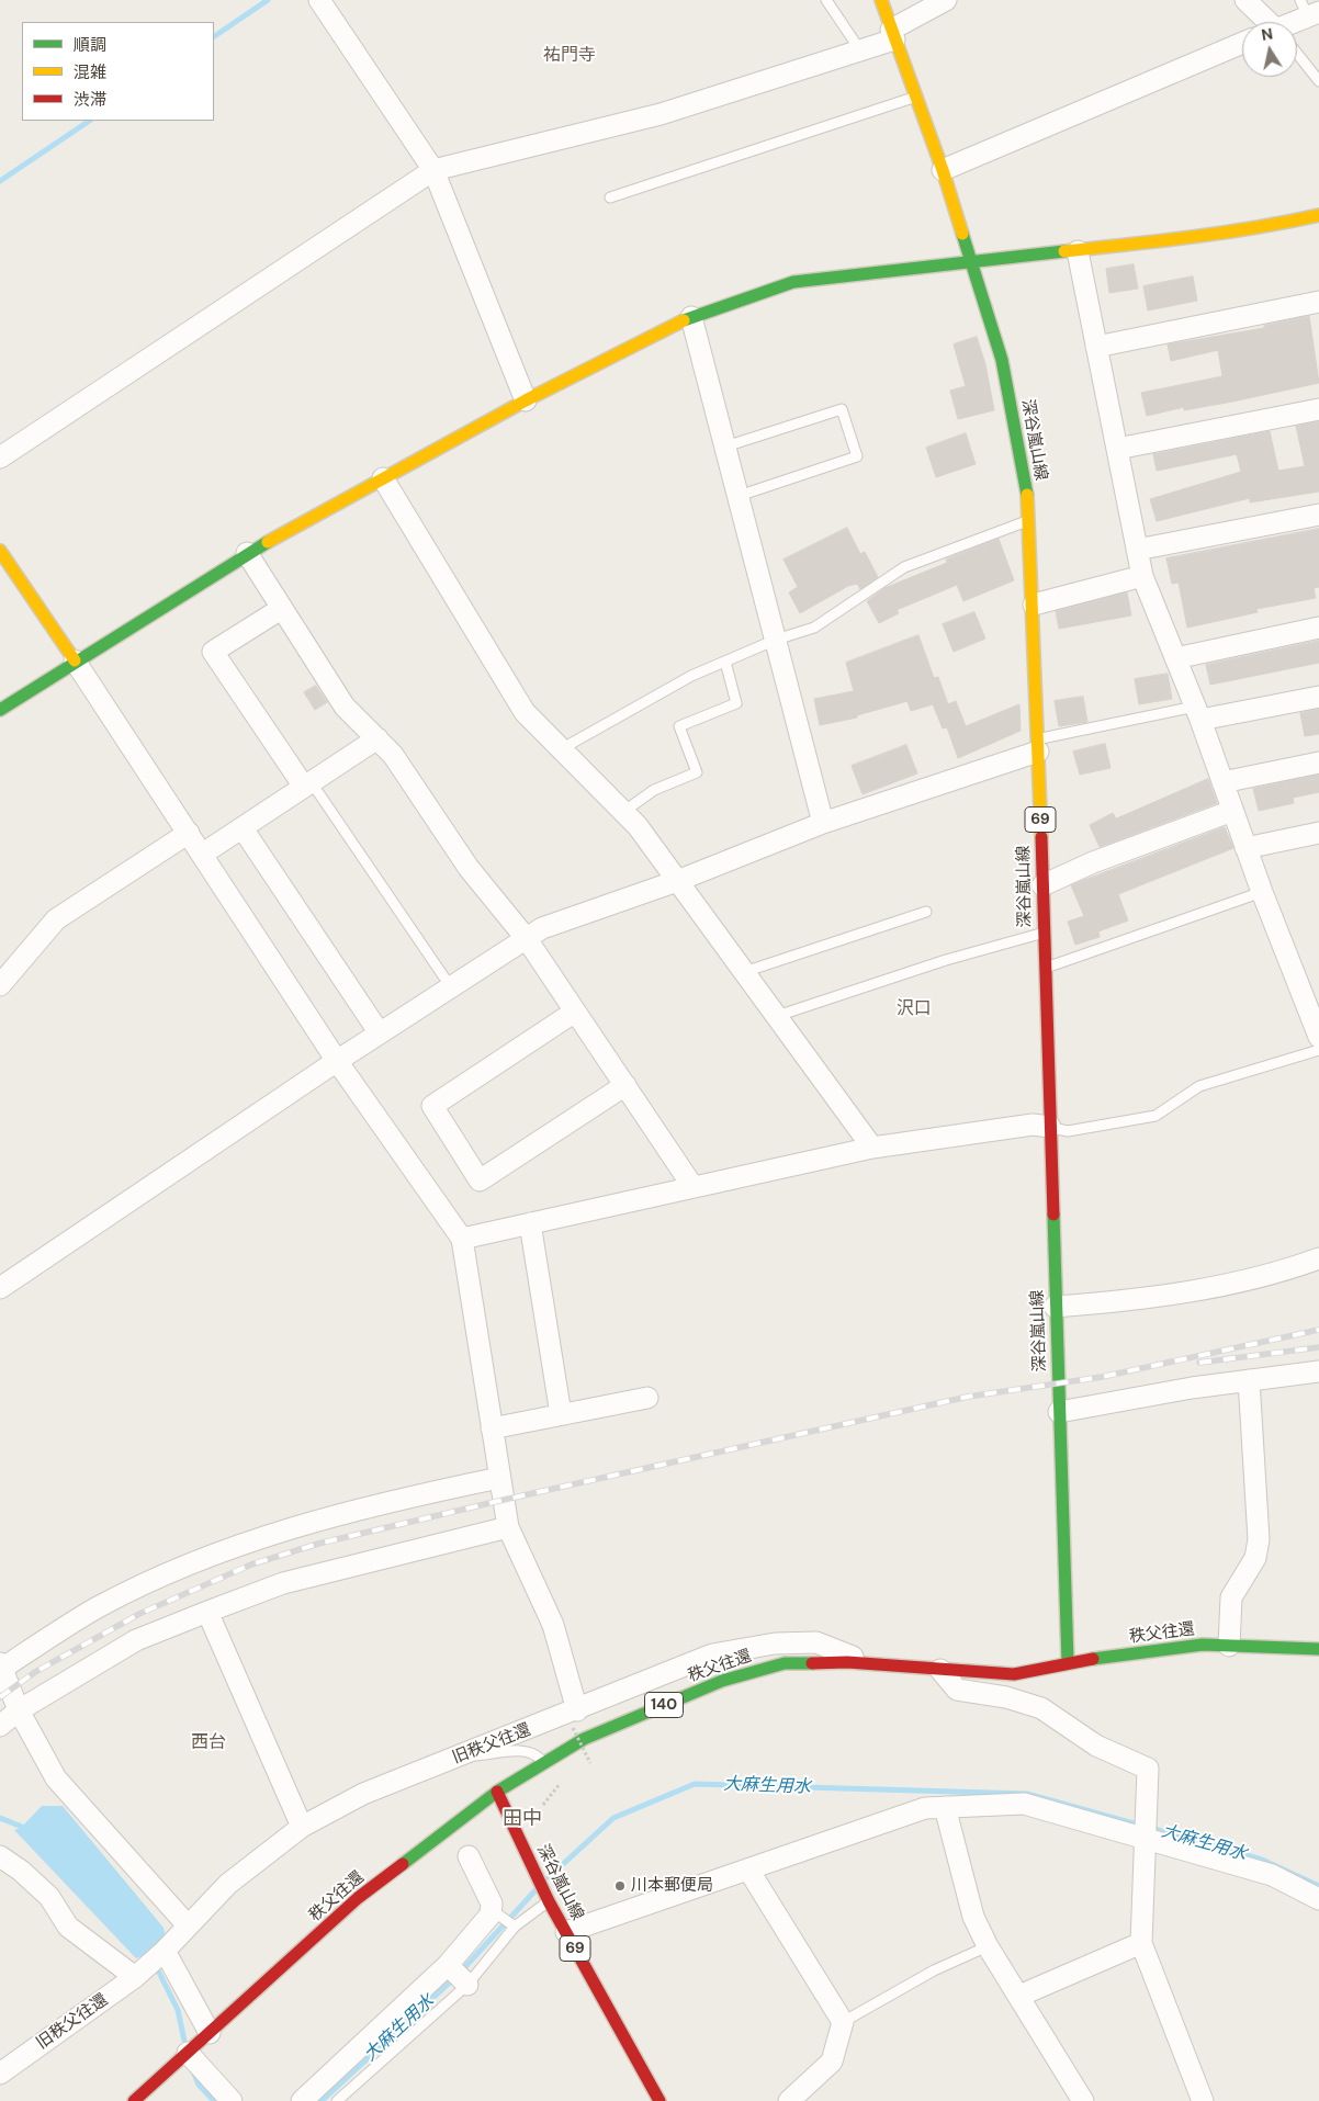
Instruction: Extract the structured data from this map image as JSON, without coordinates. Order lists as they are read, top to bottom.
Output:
{
  "streets": {
    "main road": [
      "深谷嵐山線",
      "69",
      "秩父往還",
      "140"
    ],
    "street": ["旧秩父往還"]
  },
  "crossings": [
    ["深谷嵐山線", "秩父往還"],
    ["秩父往還", "旧秩父往還"]
  ],
  "districts": [
    "祐門寺",
    "沢口",
    "西台",
    "田中"
  ],
  "water": ["大麻生用水"],
  "places": ["川本郵便局"],
  "legend": ["順調", "混雑", "渋滞"],
  "north": "top"
}
